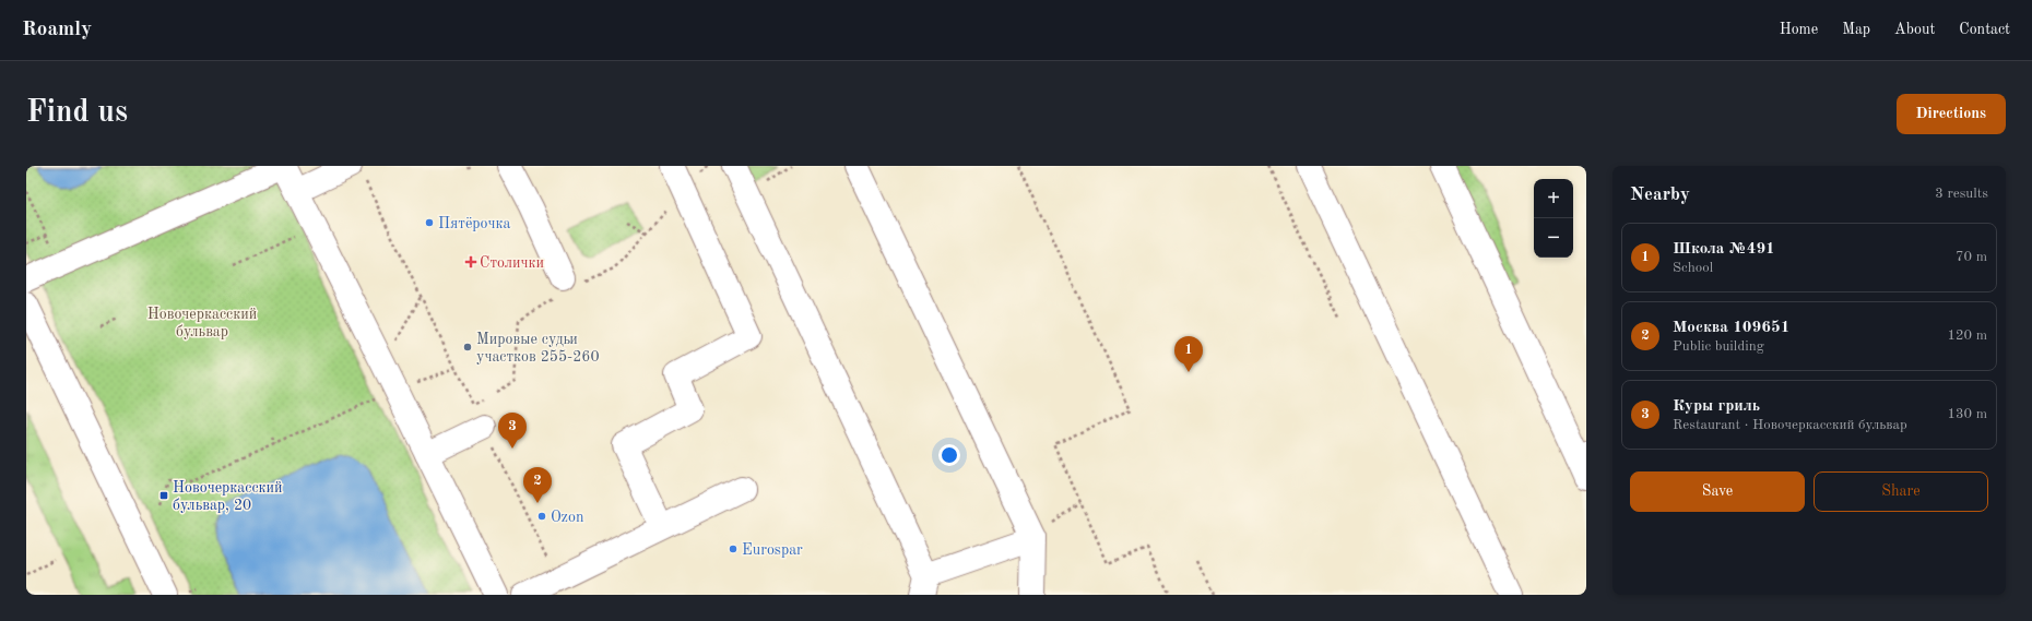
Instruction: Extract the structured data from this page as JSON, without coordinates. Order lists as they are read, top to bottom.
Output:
{
  "parks": ["Новочеркасский бульвар"],
  "places": {
    "other": [
      "Пятёрочка",
      "Мировые судьи участков 255-260",
      "Ozon",
      "Eurospar"
    ],
    "health": ["Столички"],
    "transit": ["Новочеркасский бульвар, 20"]
  },
  "page": {
    "header": "Roamly",
    "nav": [
      "Home",
      "Map",
      "About",
      "Contact"
    ],
    "buttons": [
      "Directions",
      ["Save", "Share"]
    ],
    "title": "Find us",
    "heading": ["Nearby", "3 results"],
    "map_buttons": ["+", "−"],
    "list": [
      {
        "mark": "1",
        "name": "Школа №491",
        "note": "School",
        "value": "70 m"
      },
      {
        "mark": "2",
        "name": "Москва 109651",
        "note": "Public building",
        "value": "120 m"
      },
      {
        "mark": "3",
        "name": "Куры гриль",
        "note": "Restaurant · Новочеркасский бульвар",
        "value": "130 m"
      }
    ],
    "pins": ["1", "3", "2"]
  }
}
